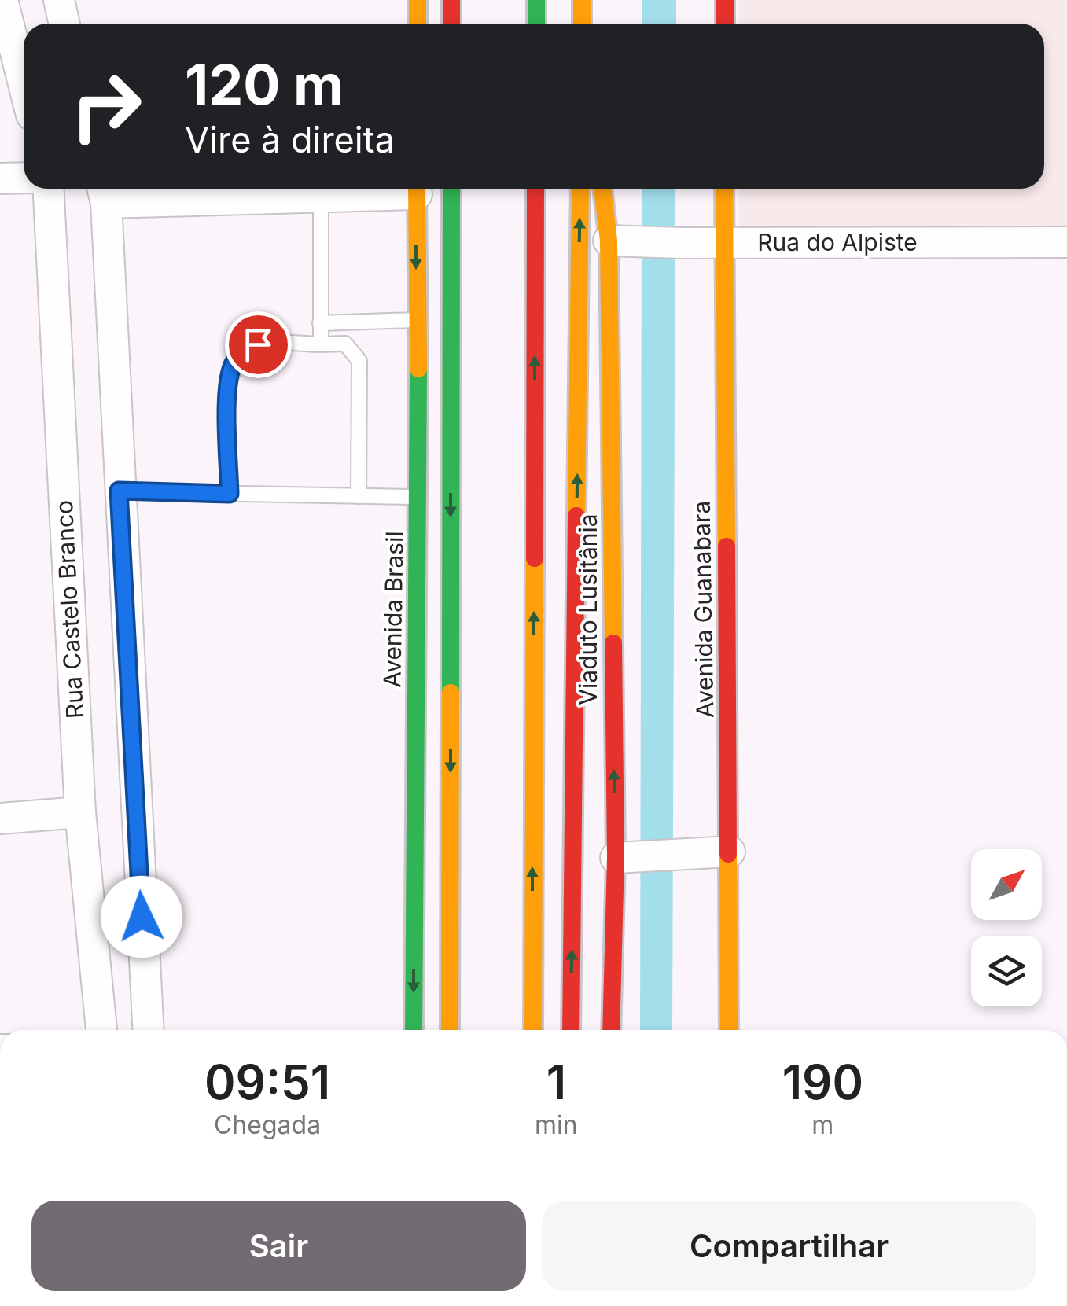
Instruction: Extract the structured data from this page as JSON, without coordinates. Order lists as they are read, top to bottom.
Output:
{
  "streets": {
    "main road": ["Avenida Brasil", "Viaduto Lusitânia", "Avenida Guanabara"],
    "street": ["Rua do Alpiste", "Rua Castelo Branco"]
  },
  "crossings": [
    ["Rua do Alpiste", "Viaduto Lusitânia"],
    ["Rua do Alpiste", "Avenida Guanabara"]
  ],
  "north": "top right",
  "page": {
    "turn": ["120 m", "Vire à direita"],
    "eta": [
      "09:51",
      "Chegada",
      "1",
      "min",
      "190",
      "m"
    ],
    "buttons": ["Sair", "Compartilhar"]
  }
}
